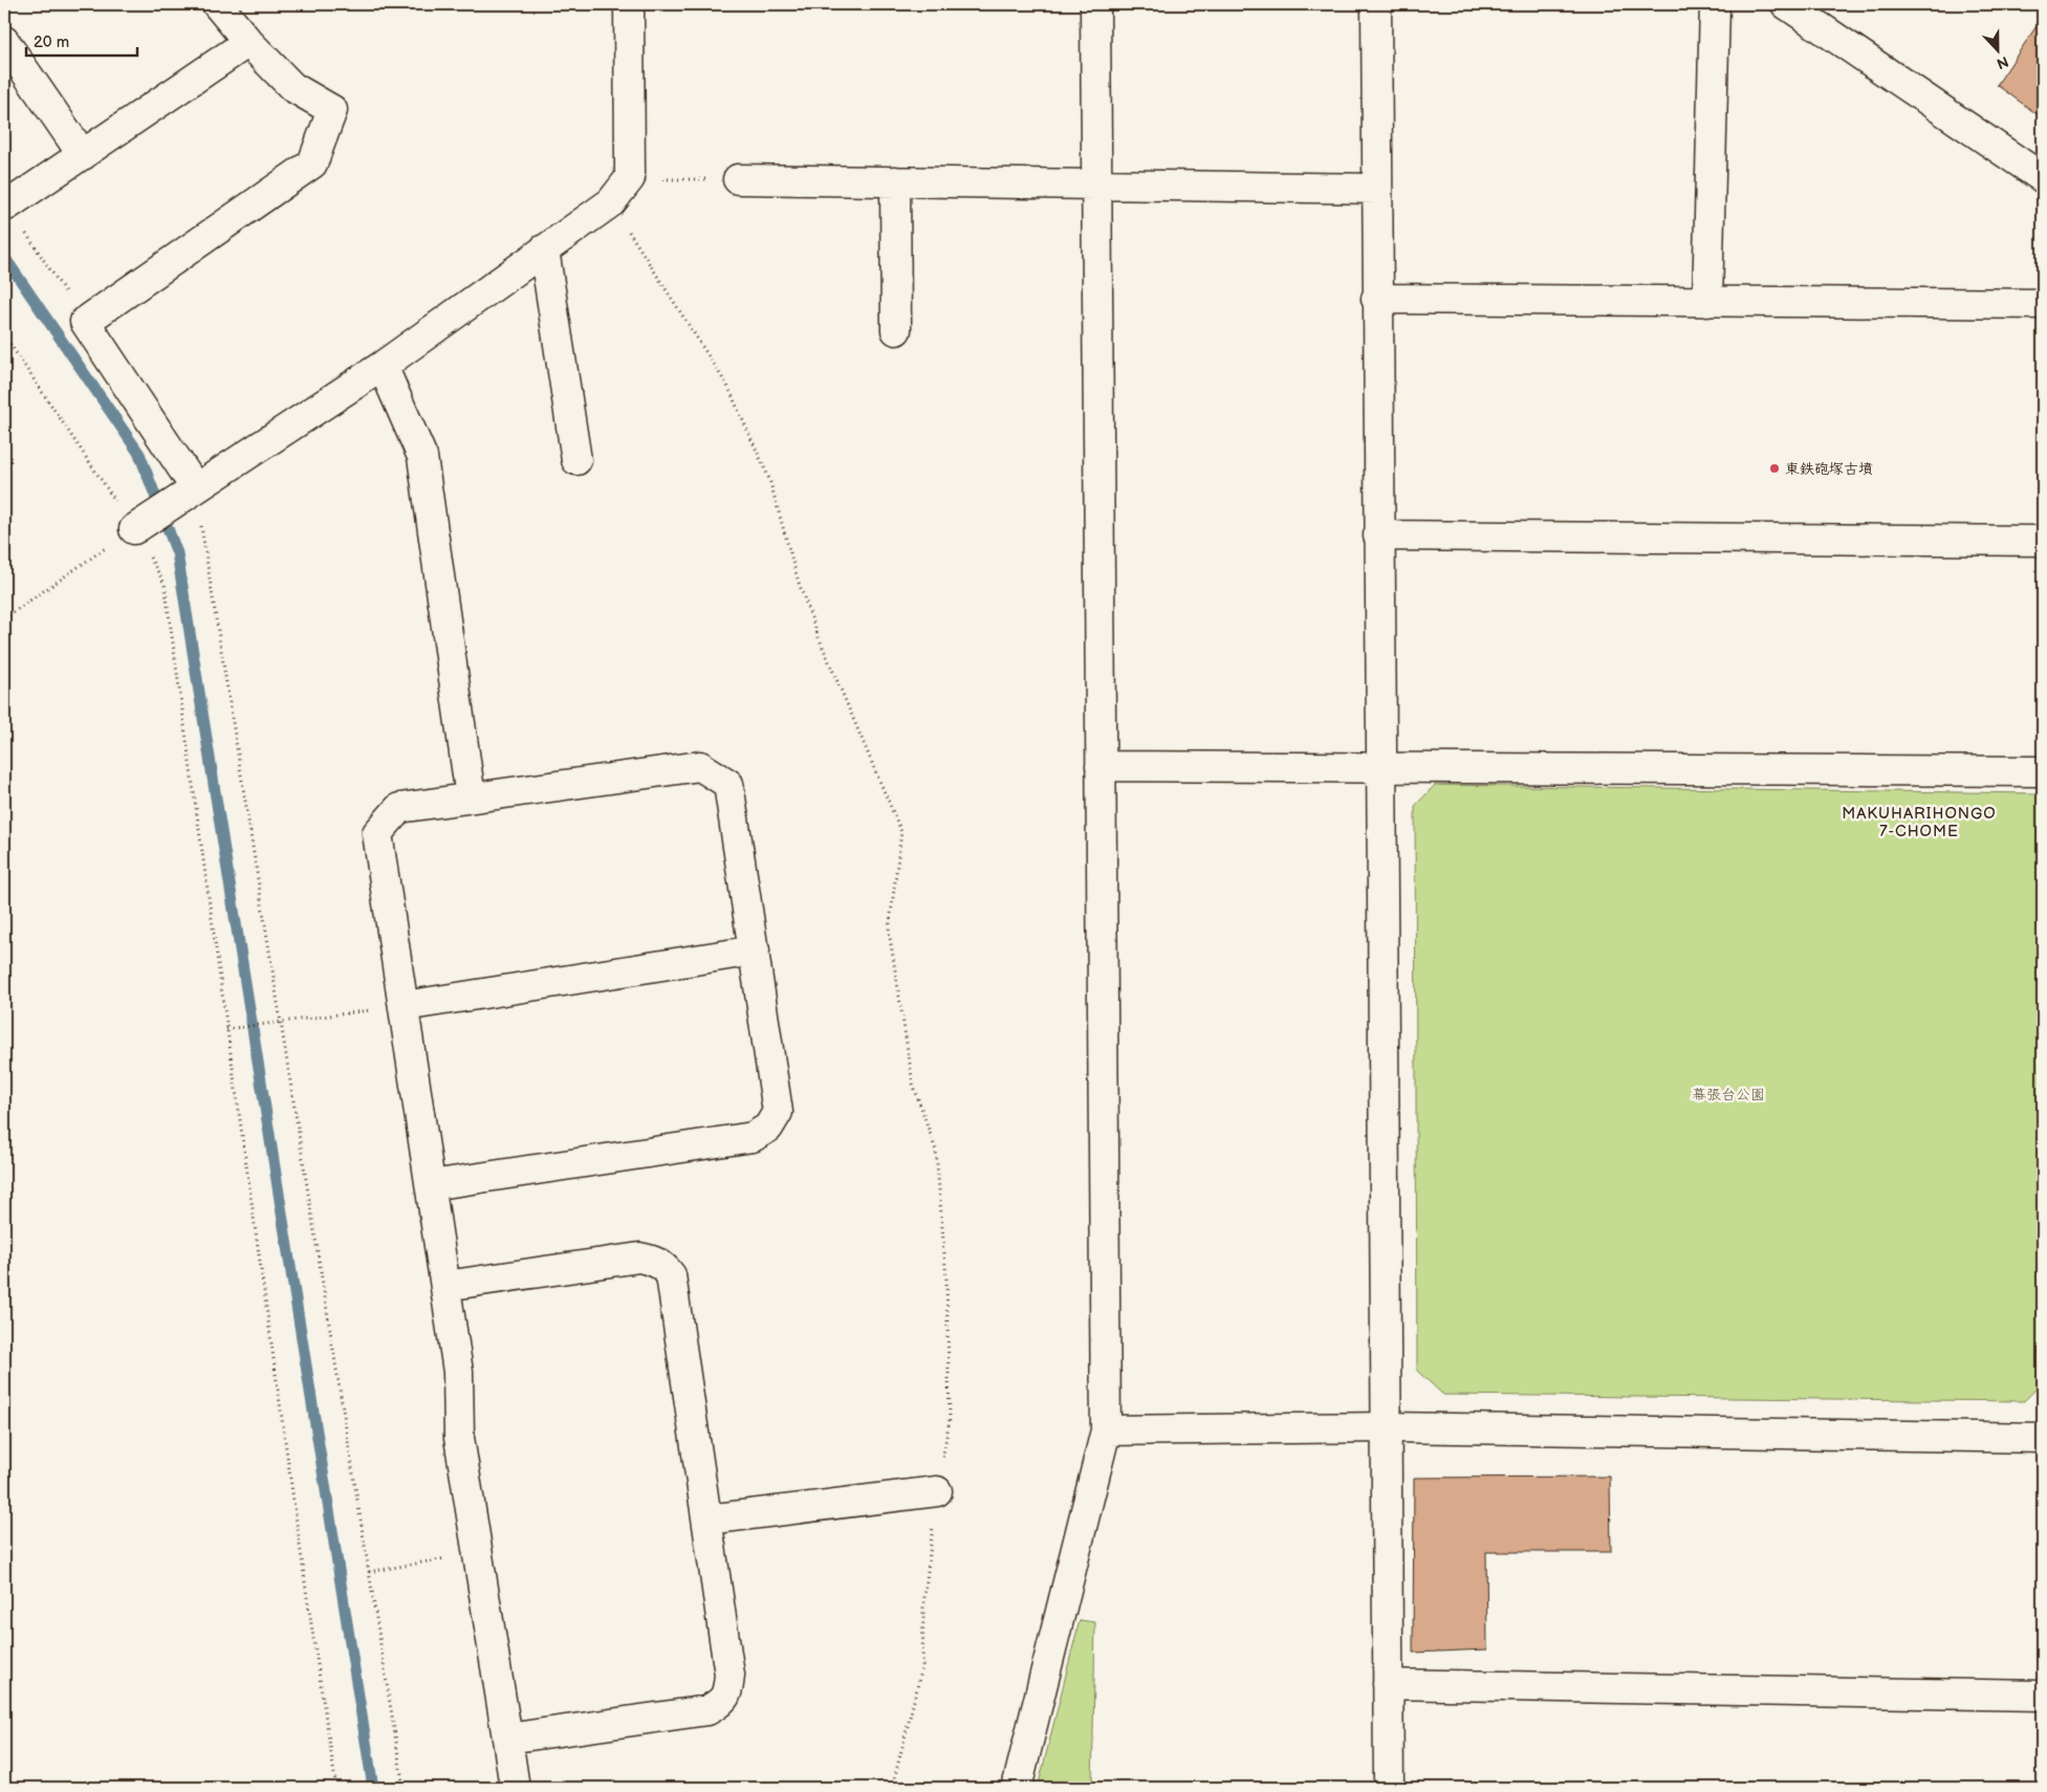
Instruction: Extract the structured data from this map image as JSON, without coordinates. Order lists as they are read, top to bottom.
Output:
{
  "districts": ["MAKUHARIHONGO 7-CHOME"],
  "parks": ["幕張台公園"],
  "places": ["東鉄砲塚古墳"],
  "scale_bar": "20 m",
  "north": "bottom"
}
